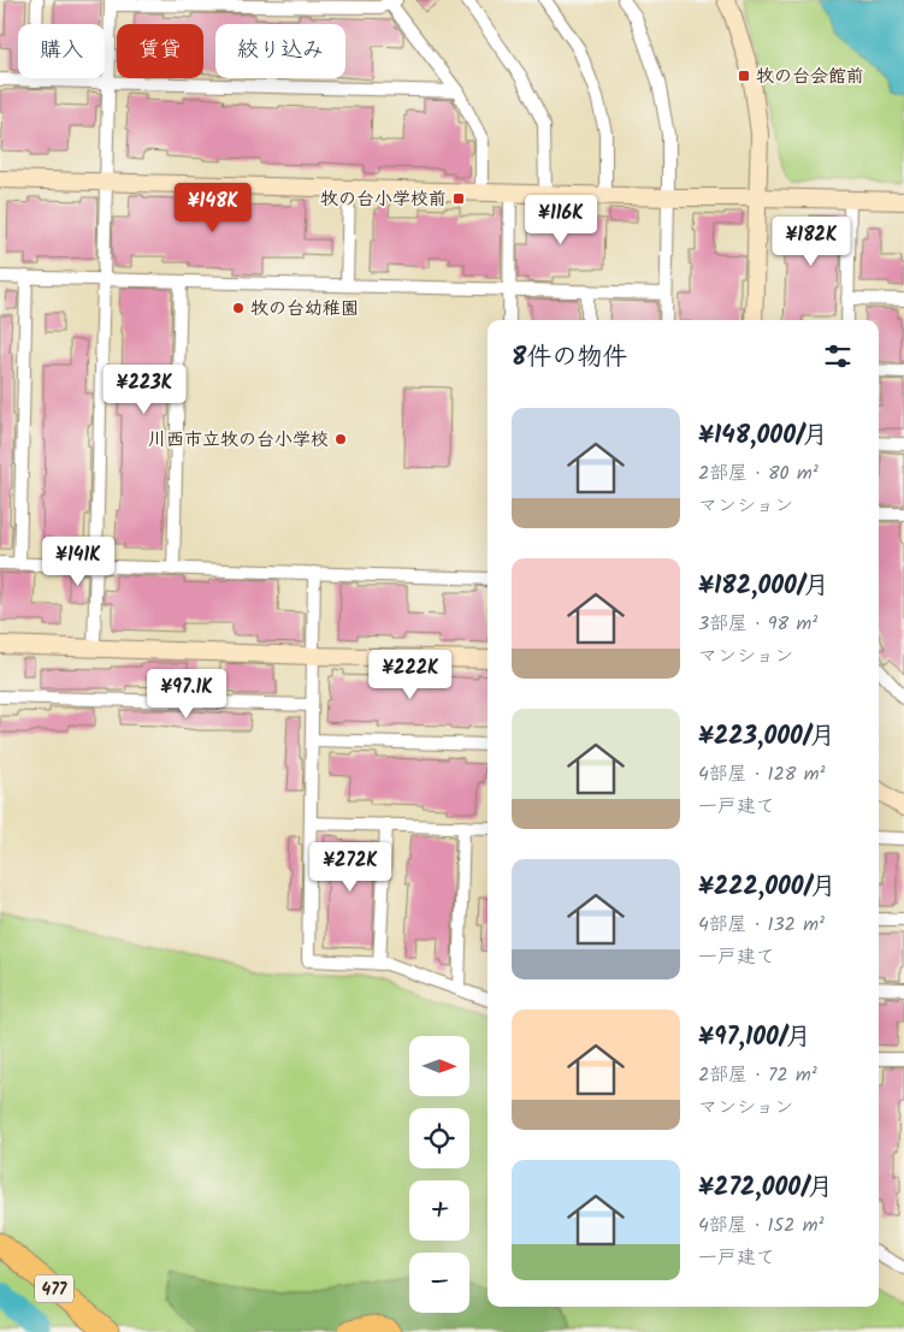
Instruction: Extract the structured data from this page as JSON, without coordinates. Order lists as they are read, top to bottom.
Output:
{
  "streets": {
    "highway": ["477"]
  },
  "places": {
    "transit": ["牧の台会館前", "牧の台小学校前"],
    "other": ["牧の台幼稚園", "川西市立牧の台小学校"]
  },
  "north": "right",
  "page": {
    "chip": ["購入", "賃貸", "絞り込み"],
    "price": [
      "¥148K",
      "¥116K",
      "¥182K",
      "¥223K",
      "¥141K",
      "¥222K",
      "¥97.1K",
      "¥272K"
    ],
    "heading": "8件の物件",
    "list": [
      {
        "name": "¥148,000/月",
        "note": "2部屋 · 80 m² · マンション"
      },
      {
        "name": "¥182,000/月",
        "note": "3部屋 · 98 m² · マンション"
      },
      {
        "name": "¥223,000/月",
        "note": "4部屋 · 128 m² · 一戸建て"
      },
      {
        "name": "¥222,000/月",
        "note": "4部屋 · 132 m² · 一戸建て"
      },
      {
        "name": "¥97,100/月",
        "note": "2部屋 · 72 m² · マンション"
      },
      {
        "name": "¥272,000/月",
        "note": "4部屋 · 152 m² · 一戸建て"
      }
    ],
    "map_buttons": ["+", "−"]
  }
}
